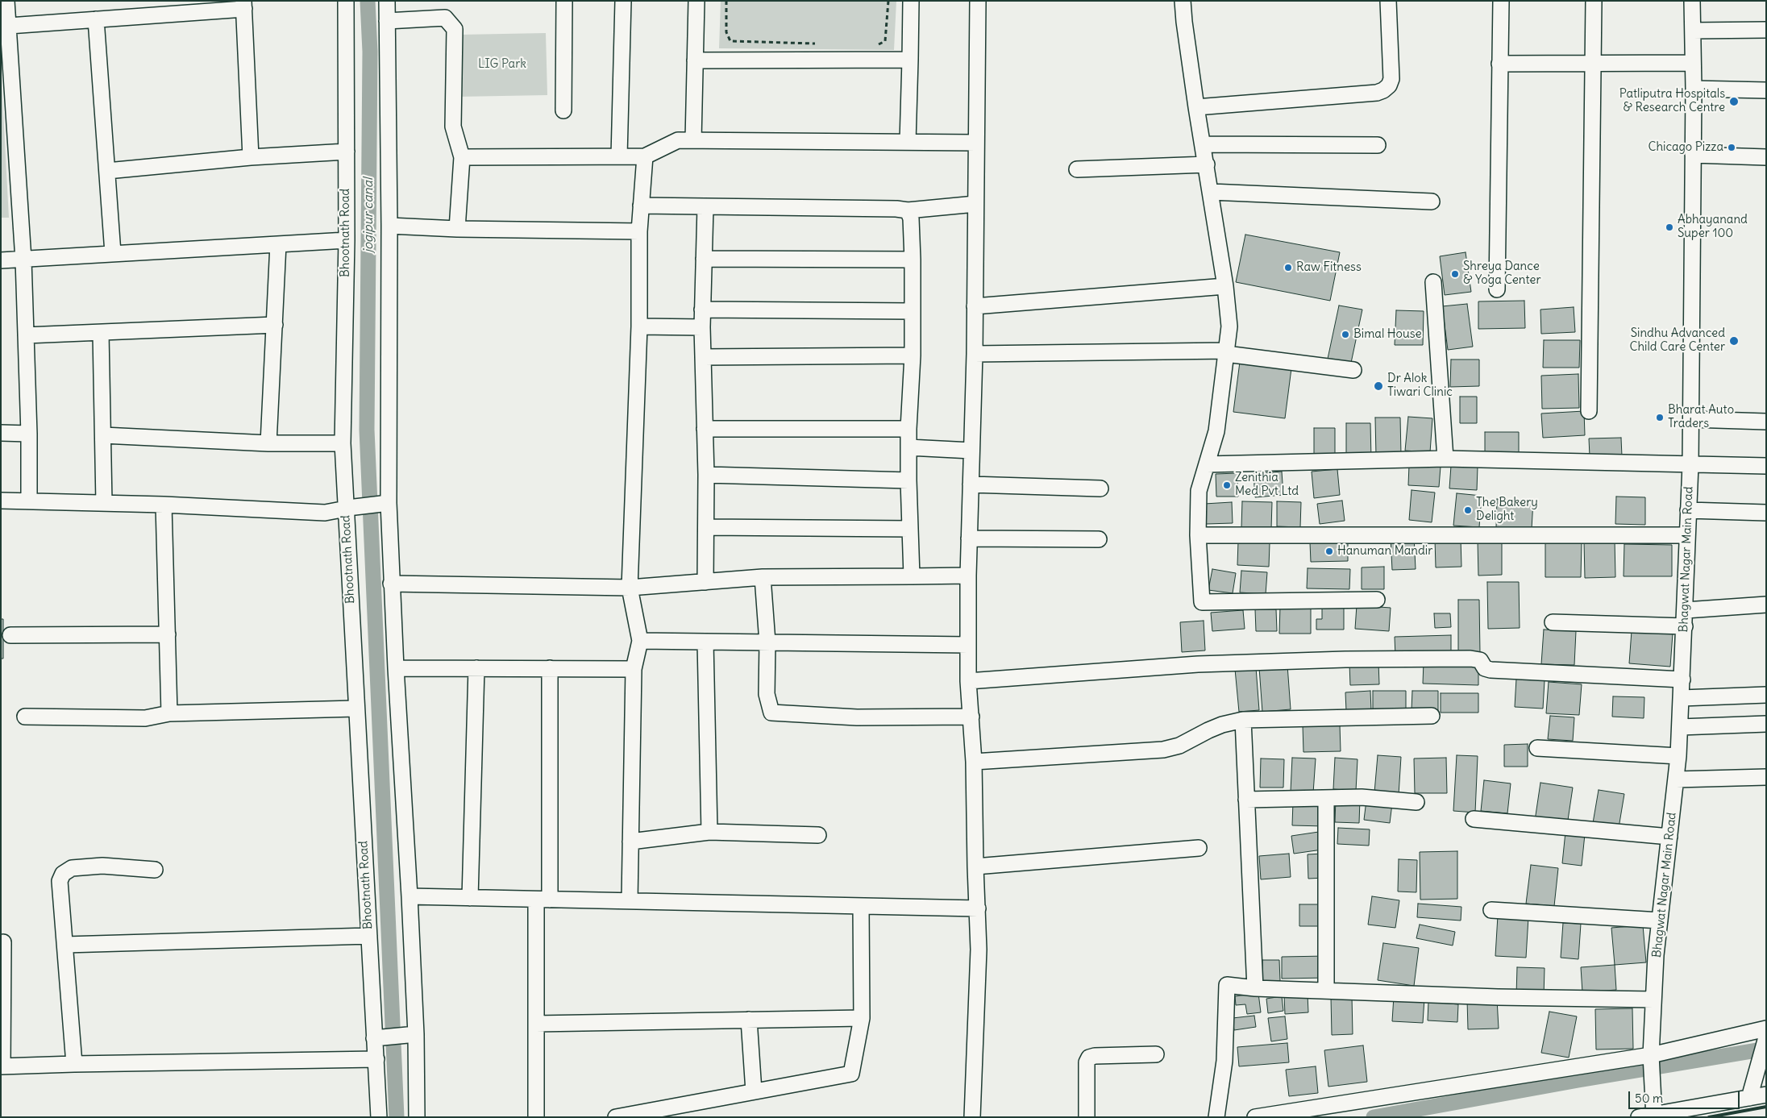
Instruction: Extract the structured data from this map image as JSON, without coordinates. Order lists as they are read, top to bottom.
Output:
{
  "streets": {
    "street": ["Bhootnath Road", "Bhagwat Nagar Main Road"]
  },
  "water": ["jogipur canal"],
  "parks": ["LIG Park"],
  "places": [
    "Patliputra Hospitals & Research Centre",
    "Chicago Pizza",
    "Abhayanand Super 100",
    "Raw Fitness",
    "Shreya Dance & Yoga Center",
    "Bimal House",
    "Sindhu Advanced Child Care Center",
    "Dr Alok Tiwari Clinic",
    "Bharat Auto Traders",
    "Zenithia Med Pvt Ltd",
    "The Bakery Delight",
    "Hanuman Mandir"
  ],
  "scale_bar": "50 m"
}
